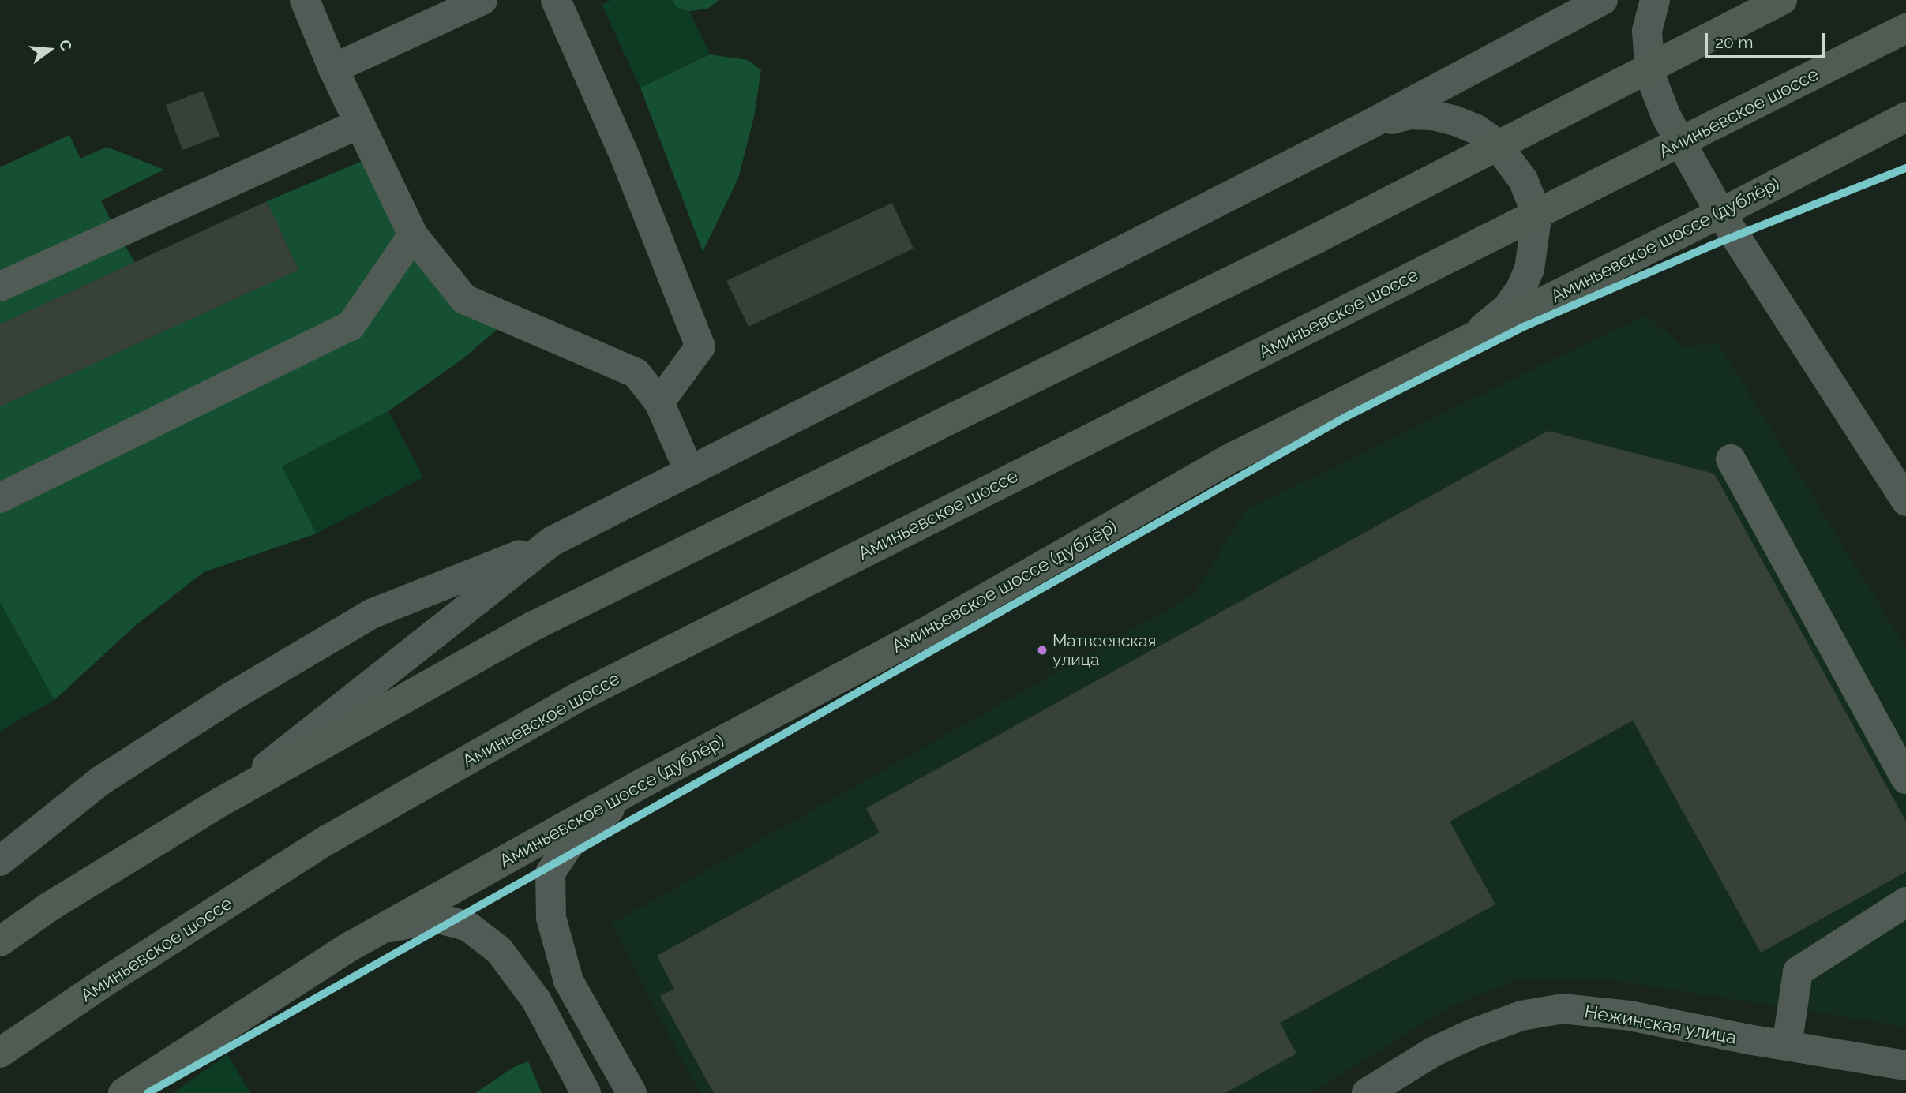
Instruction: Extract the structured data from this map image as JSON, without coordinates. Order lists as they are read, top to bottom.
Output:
{
  "streets": {
    "main road": ["Аминьевское шоссе", "Аминьевское шоссе (дублёр)"],
    "street": ["Нежинская улица"]
  },
  "places": ["Матвеевская улица"],
  "scale_bar": "20 m",
  "north": "right"
}
